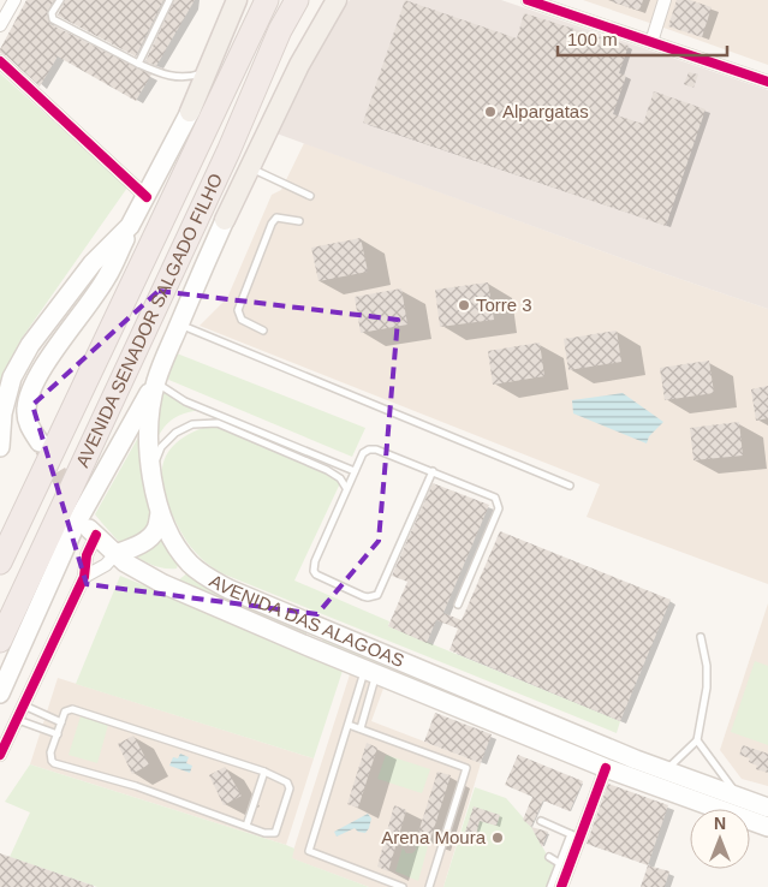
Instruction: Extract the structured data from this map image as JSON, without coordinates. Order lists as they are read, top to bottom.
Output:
{
  "streets": {
    "highway": ["AVENIDA SENADOR SALGADO FILHO"],
    "main road": ["AVENIDA DAS ALAGOAS"]
  },
  "crossings": [
    ["AVENIDA SENADOR SALGADO FILHO", "AVENIDA DAS ALAGOAS"]
  ],
  "places": ["Alpargatas", "Torre 3", "Arena Moura"],
  "scale_bar": "100 m",
  "north": "top"
}
